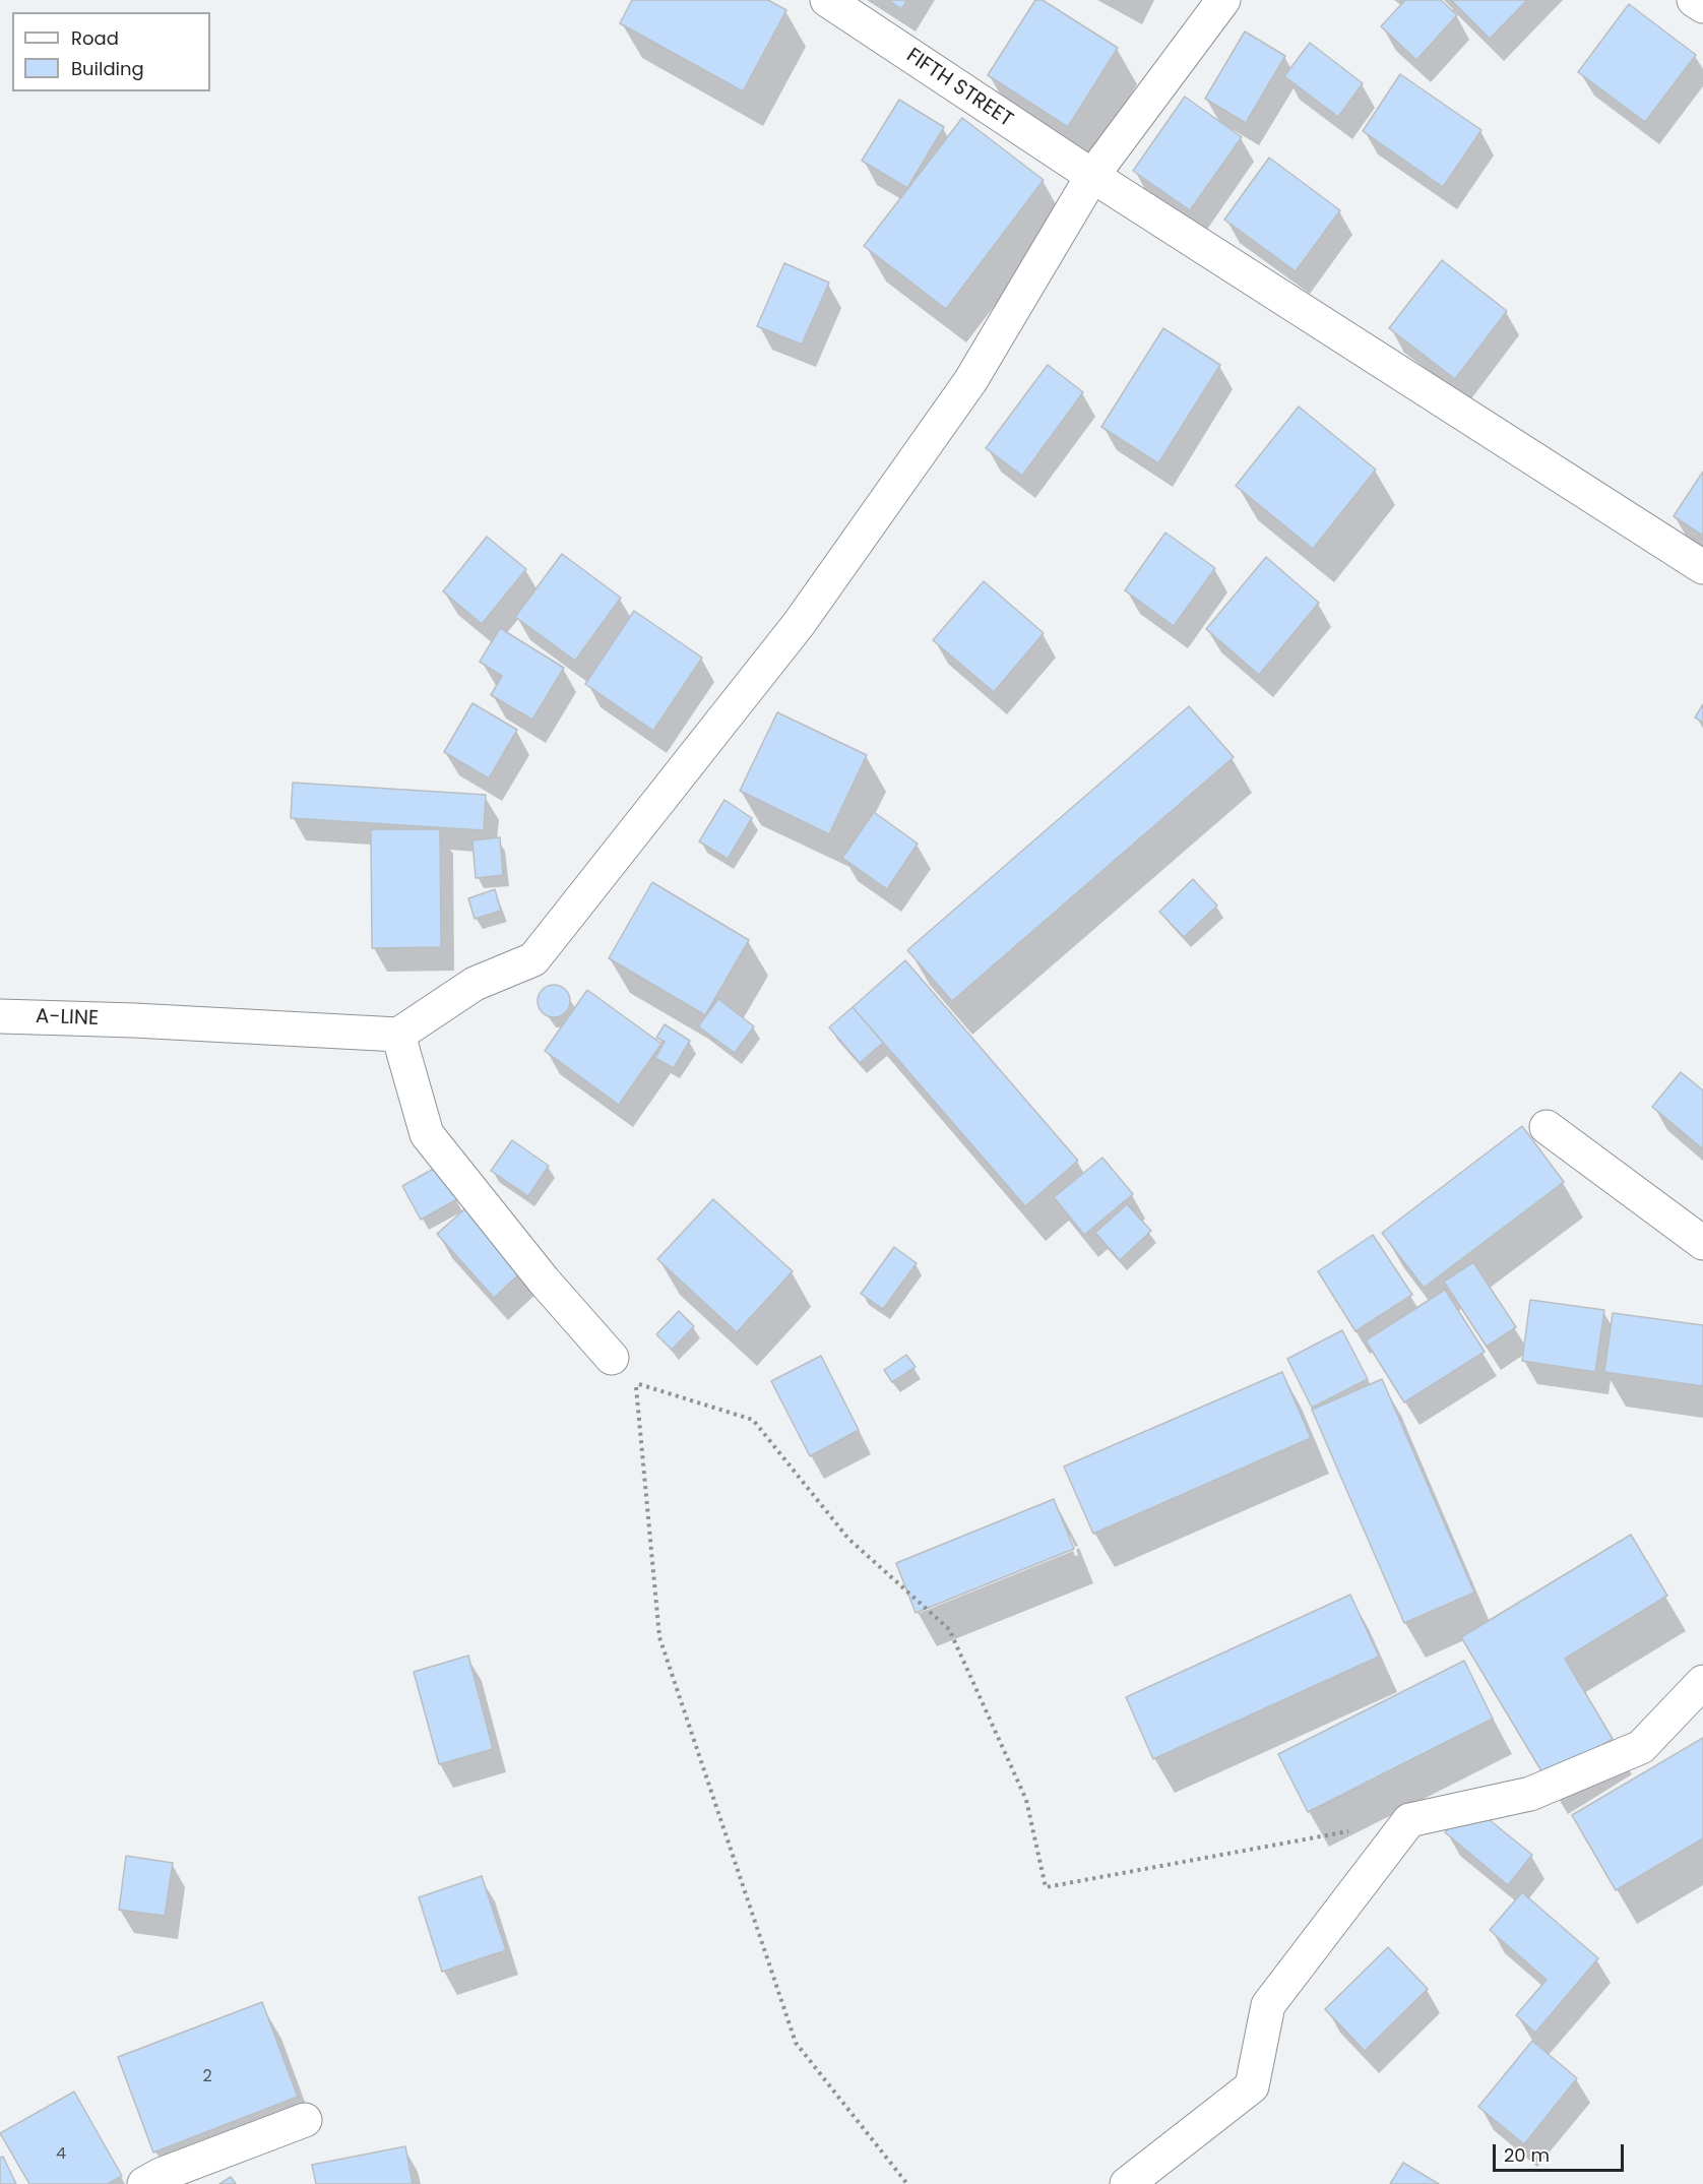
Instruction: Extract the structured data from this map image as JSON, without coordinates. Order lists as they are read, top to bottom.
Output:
{
  "streets": {
    "street": ["FIFTH STREET", "A-LINE"]
  },
  "house_numbers": ["2", "4"],
  "legend": ["Road", "Building"],
  "scale_bar": "20 m"
}
